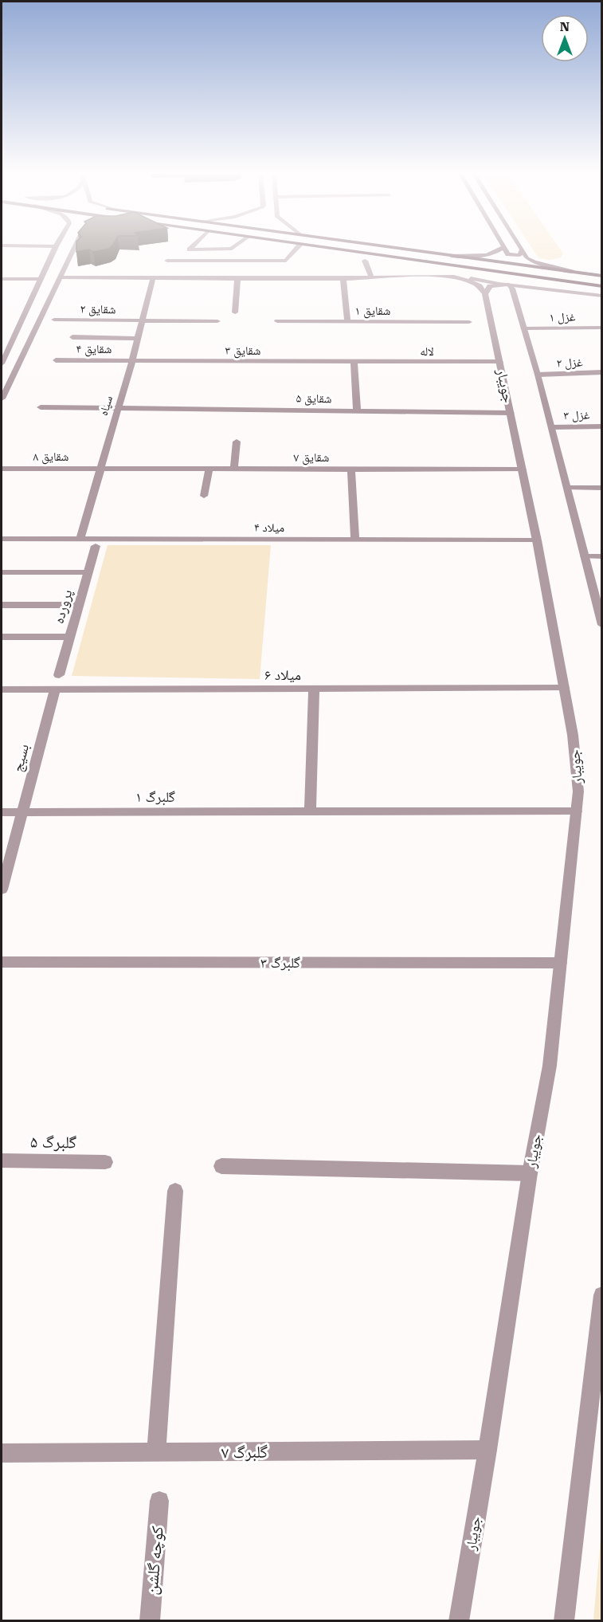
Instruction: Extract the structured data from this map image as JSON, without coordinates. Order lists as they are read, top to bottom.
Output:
{
  "streets": {
    "street": [
      "شقایق ۲",
      "شقایق ۱",
      "غزل ۱",
      "شقایق ۴",
      "شقایق ۳",
      "لاله",
      "غزل ۲",
      "جویبار",
      "شقایق ۵",
      "سپاه",
      "غزل ۳",
      "شقایق ۸",
      "شقایق ۷",
      "میلاد ۴",
      "پرورده",
      "میلاد ۶",
      "بسیج",
      "گلبرگ ۱",
      "گلبرگ ۳",
      "گلبرگ ۵",
      "گلبرگ ۷",
      "کوچه گلشن"
    ]
  },
  "crossings": [
    ["شقایق ۲", "سپاه"],
    ["شقایق ۴", "شقایق ۳"],
    ["شقایق ۴", "سپاه"],
    ["شقایق ۳", "لاله"],
    ["شقایق ۳", "سپاه"],
    ["لاله", "جویبار"],
    ["جویبار", "شقایق ۵"],
    ["جویبار", "شقایق ۷"],
    ["جویبار", "میلاد ۴"],
    ["جویبار", "میلاد ۶"],
    ["جویبار", "گلبرگ ۱"],
    ["جویبار", "گلبرگ ۳"],
    ["جویبار", "گلبرگ ۷"],
    ["شقایق ۵", "سپاه"],
    ["سپاه", "شقایق ۸"],
    ["سپاه", "شقایق ۷"],
    ["سپاه", "میلاد ۴"],
    ["شقایق ۸", "شقایق ۷"],
    ["میلاد ۶", "بسیج"],
    ["بسیج", "گلبرگ ۱"]
  ],
  "north": "top"
}
